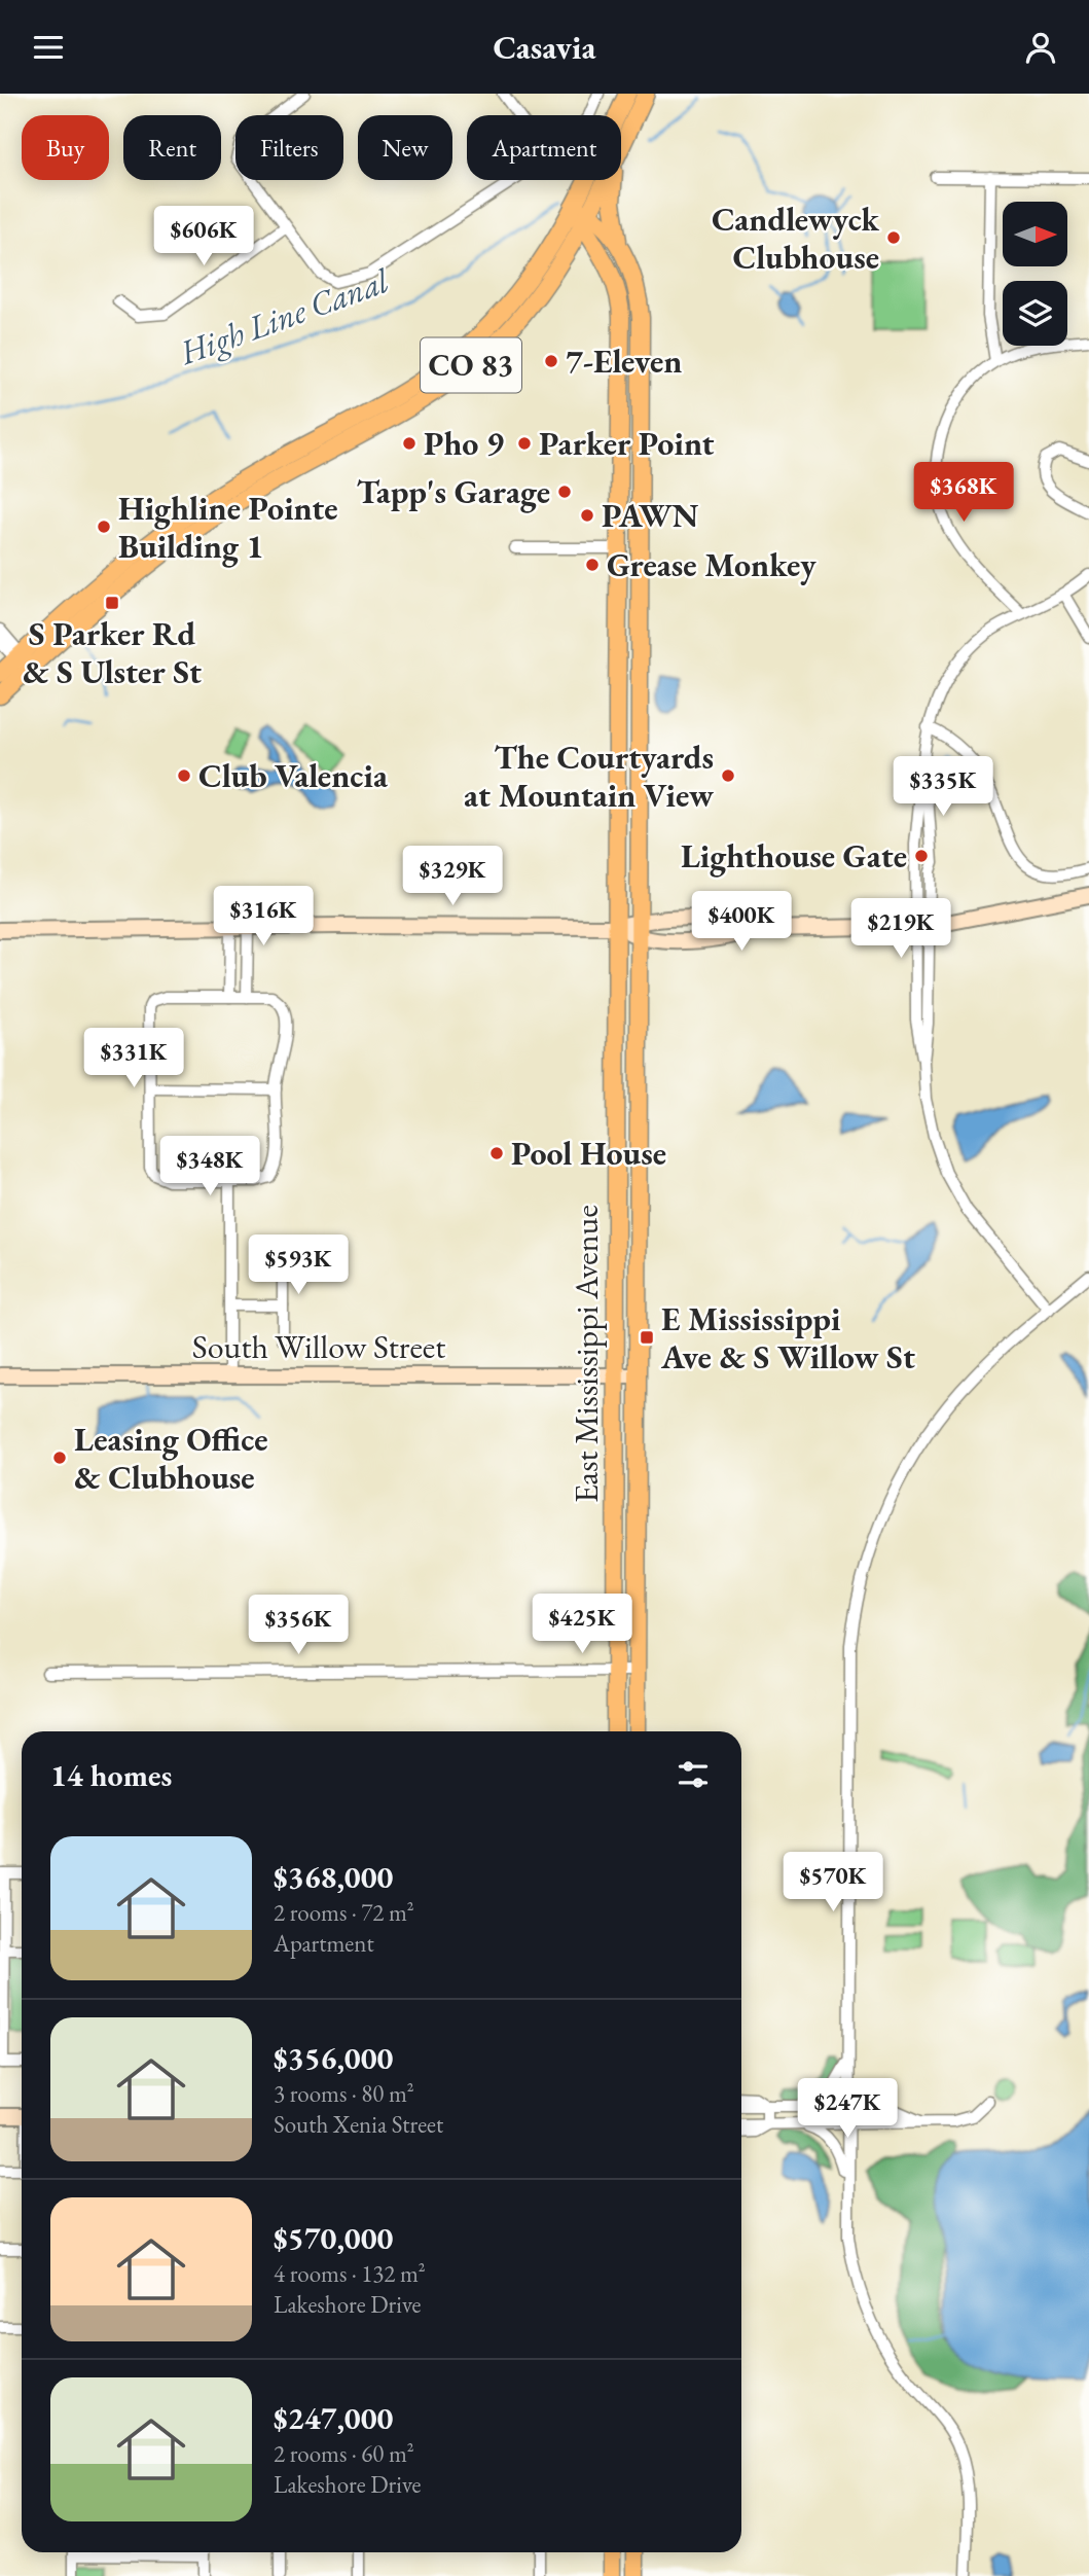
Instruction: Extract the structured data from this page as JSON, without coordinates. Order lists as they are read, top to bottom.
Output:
{
  "streets": {
    "main road": ["CO 83", "East Mississippi Avenue"],
    "street": ["South Willow Street"]
  },
  "crossings": [
    ["CO 83", "East Mississippi Avenue"],
    ["South Willow Street", "East Mississippi Avenue"]
  ],
  "water": ["High Line Canal"],
  "places": {
    "other": [
      "Candlewyck Clubhouse",
      "7-Eleven",
      "Pho 9",
      "Parker Point",
      "Tapp's Garage",
      "PAWN",
      "Highline Pointe Building 1",
      "Grease Monkey",
      "Club Valencia",
      "The Courtyards at Mountain View",
      "Lighthouse Gate",
      "Pool House",
      "Leasing Office & Clubhouse"
    ],
    "transit": ["S Parker Rd & S Ulster St", "E Mississippi Ave & S Willow St"]
  },
  "north": "right",
  "page": {
    "header": "Casavia",
    "chip": [
      "Buy",
      "Rent",
      "Filters",
      "New",
      "Apartment"
    ],
    "price": [
      "$606K",
      "$368K",
      "$335K",
      "$329K",
      "$316K",
      "$400K",
      "$219K",
      "$331K",
      "$348K",
      "$593K",
      "$425K",
      "$356K",
      "$570K",
      "$247K"
    ],
    "heading": "14 homes",
    "list": [
      {
        "name": "$368,000",
        "note": "2 rooms · 72 m² · Apartment"
      },
      {
        "name": "$356,000",
        "note": "3 rooms · 80 m² · South Xenia Street"
      },
      {
        "name": "$570,000",
        "note": "4 rooms · 132 m² · Lakeshore Drive"
      },
      {
        "name": "$247,000",
        "note": "2 rooms · 60 m² · Lakeshore Drive"
      }
    ]
  }
}
